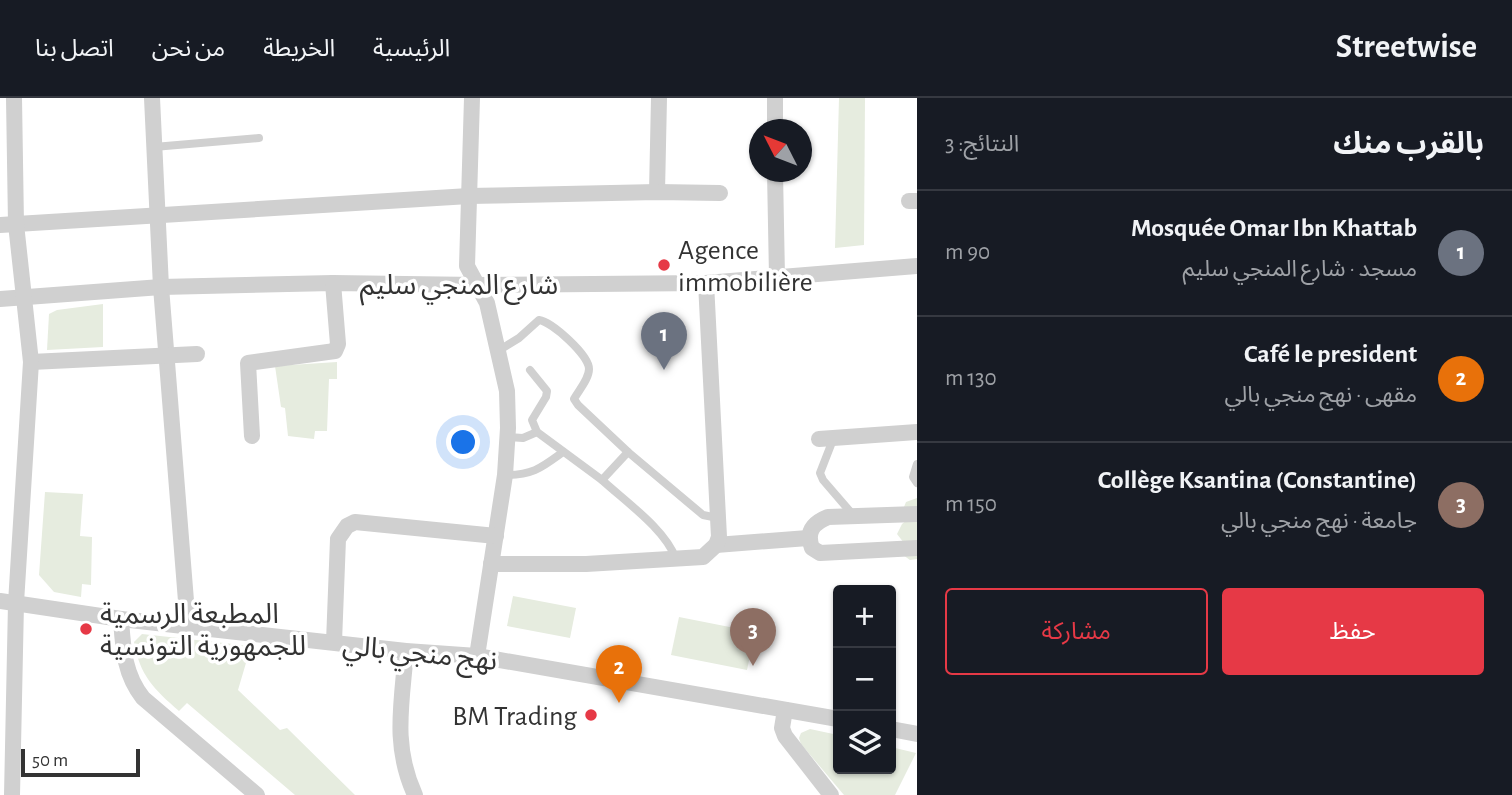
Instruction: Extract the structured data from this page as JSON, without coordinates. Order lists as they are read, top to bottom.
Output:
{
  "streets": {
    "street": ["شارع المنجي سليم", "نهج منجي بالي"]
  },
  "places": ["Agence immobilière", "المطبعة الرسمية للجمهورية التونسية", "BM Trading"],
  "scale_bar": "50 m",
  "north": "top left",
  "page": {
    "header": "Streetwise",
    "nav": [
      "الرئيسية",
      "الخريطة",
      "من نحن",
      "اتصل بنا"
    ],
    "heading": ["بالقرب منك", "النتائج: 3"],
    "list": [
      {
        "mark": "1",
        "name": "Mosquée Omar Ibn Khattab",
        "note": "مسجد · شارع المنجي سليم",
        "value": "90 m"
      },
      {
        "mark": "2",
        "name": "Café le president",
        "note": "مقهى · نهج منجي بالي",
        "value": "130 m"
      },
      {
        "mark": "3",
        "name": "Collège Ksantina (Constantine)",
        "note": "جامعة · نهج منجي بالي",
        "value": "150 m"
      }
    ],
    "pins": ["1", "3", "2"],
    "buttons": ["حفظ", "مشاركة"],
    "map_buttons": ["+", "−"],
    "scale": "50 m"
  }
}
